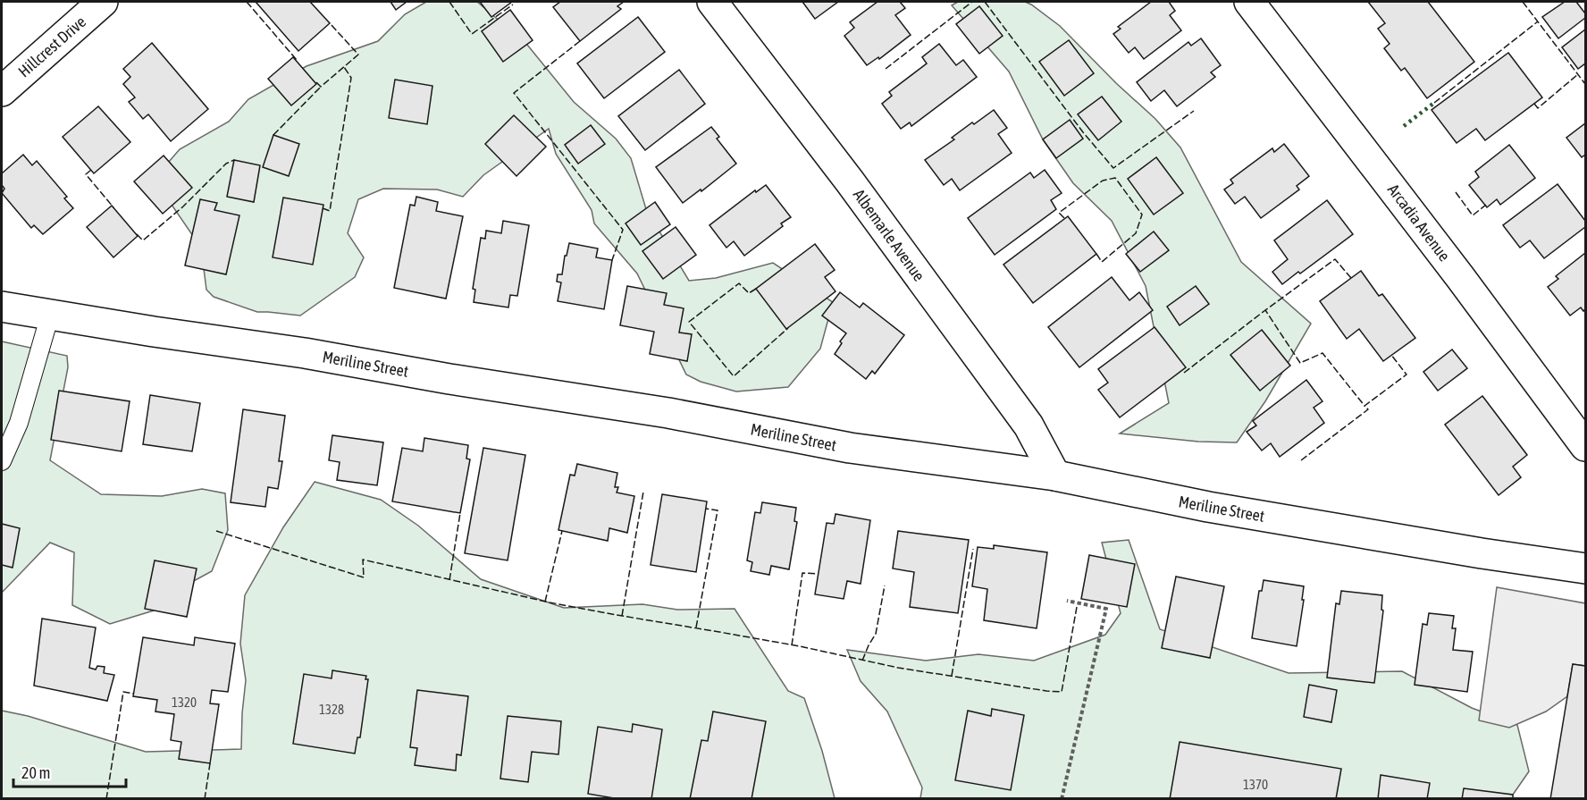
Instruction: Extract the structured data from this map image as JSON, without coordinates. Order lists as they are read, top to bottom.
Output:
{
  "streets": {
    "street": [
      "Hillcrest Drive",
      "Arcadia Avenue",
      "Albemarle Avenue",
      "Meriline Street"
    ]
  },
  "crossings": [
    ["Albemarle Avenue", "Meriline Street"]
  ],
  "house_numbers": ["1320", "1328", "1370"],
  "scale_bar": "20 m"
}
